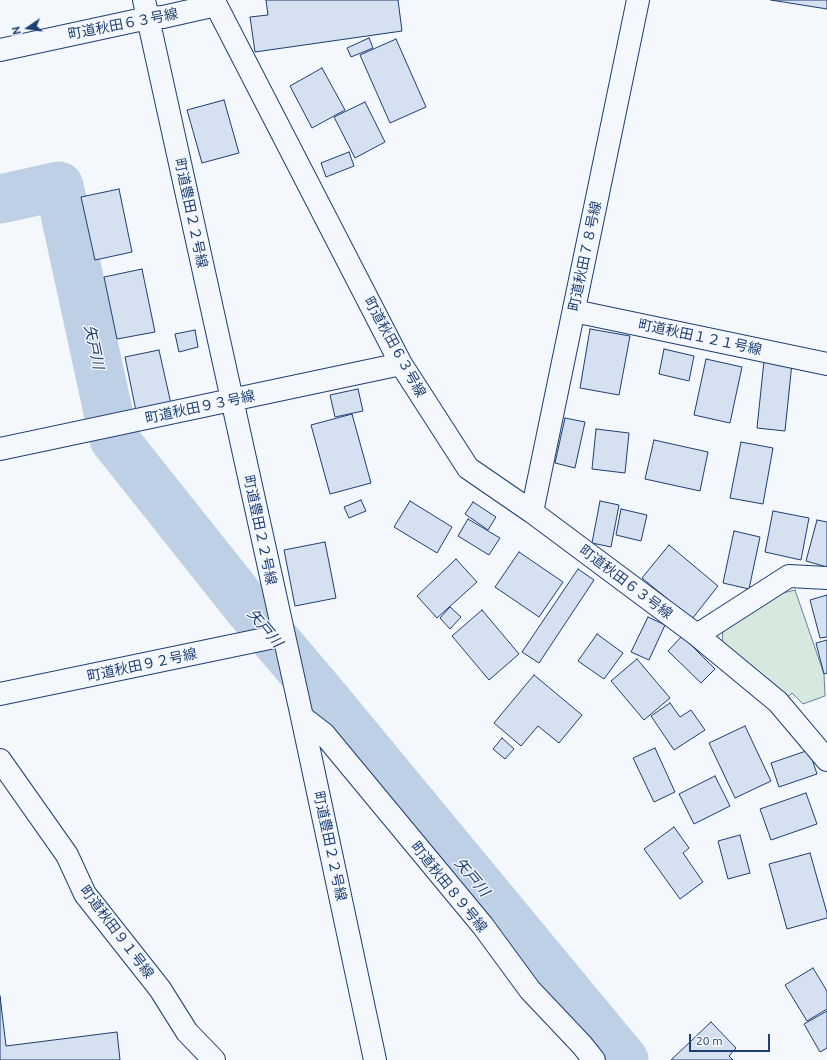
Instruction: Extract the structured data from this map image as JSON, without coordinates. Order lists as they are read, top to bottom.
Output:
{
  "streets": {
    "street": [
      "町道秋田６３号線",
      "町道豊田２２号線",
      "町道秋田７８号線",
      "町道秋田１２１号線",
      "町道秋田９３号線",
      "町道秋田９２号線",
      "町道秋田８９号線",
      "町道秋田９１号線"
    ]
  },
  "crossings": [
    ["町道秋田６３号線", "町道豊田２２号線"],
    ["町道秋田６３号線", "町道秋田７８号線"],
    ["町道秋田６３号線", "町道秋田９３号線"],
    ["町道豊田２２号線", "町道秋田９３号線"],
    ["町道豊田２２号線", "町道秋田９２号線"],
    ["町道豊田２２号線", "町道秋田８９号線"],
    ["町道秋田７８号線", "町道秋田１２１号線"]
  ],
  "water": ["矢戸川"],
  "scale_bar": "20 m",
  "north": "left"
}
